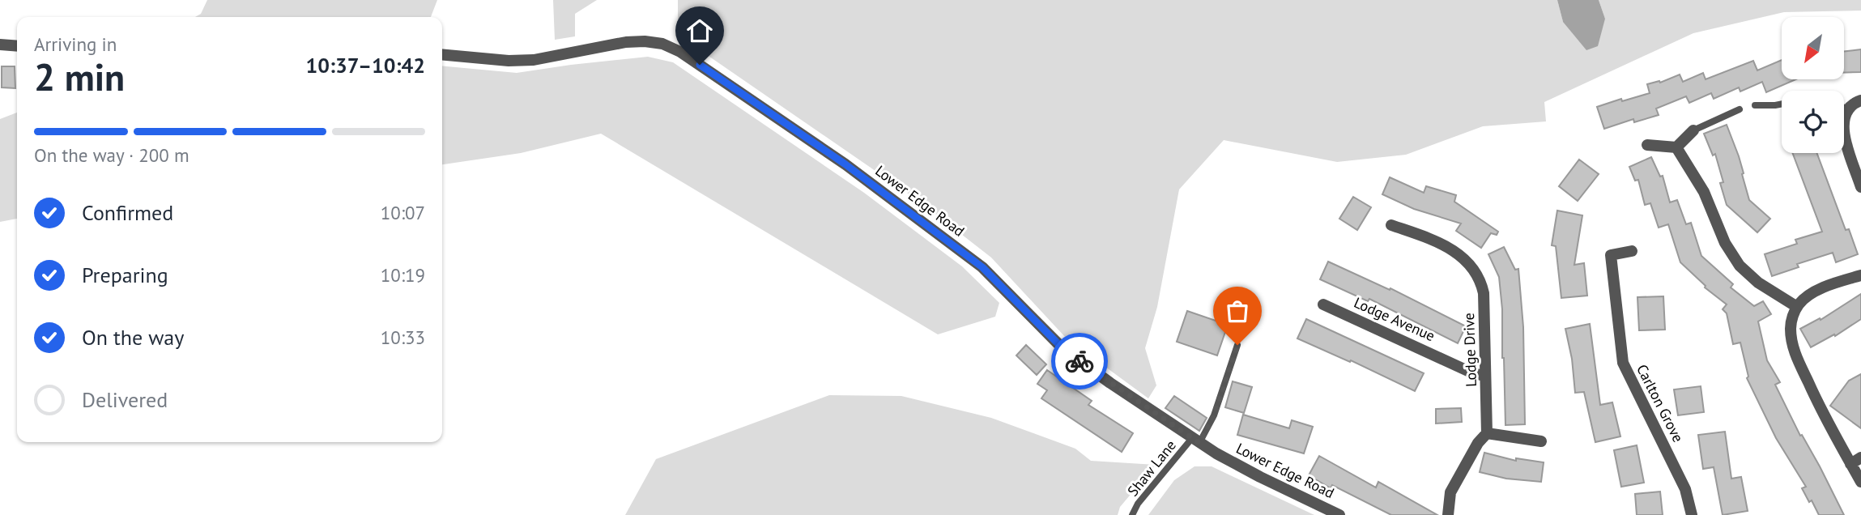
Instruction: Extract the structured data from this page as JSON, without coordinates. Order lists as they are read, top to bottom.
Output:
{
  "streets": {
    "street": [
      "Lower Edge Road",
      "Lodge Avenue",
      "Lodge Drive",
      "Carlton Grove"
    ],
    "lane": ["Shaw Lane"]
  },
  "crossings": [
    ["Lower Edge Road", "Shaw Lane"],
    ["Lodge Avenue", "Lodge Drive"]
  ],
  "north": "bottom left",
  "page": {
    "heading": ["2 min", "Arriving in", "10:37–10:42"],
    "bar": "On the way · 200 m",
    "list": [
      ["Confirmed", "10:07"],
      ["Preparing", "10:19"],
      ["On the way", "10:33"],
      "Delivered"
    ]
  }
}
